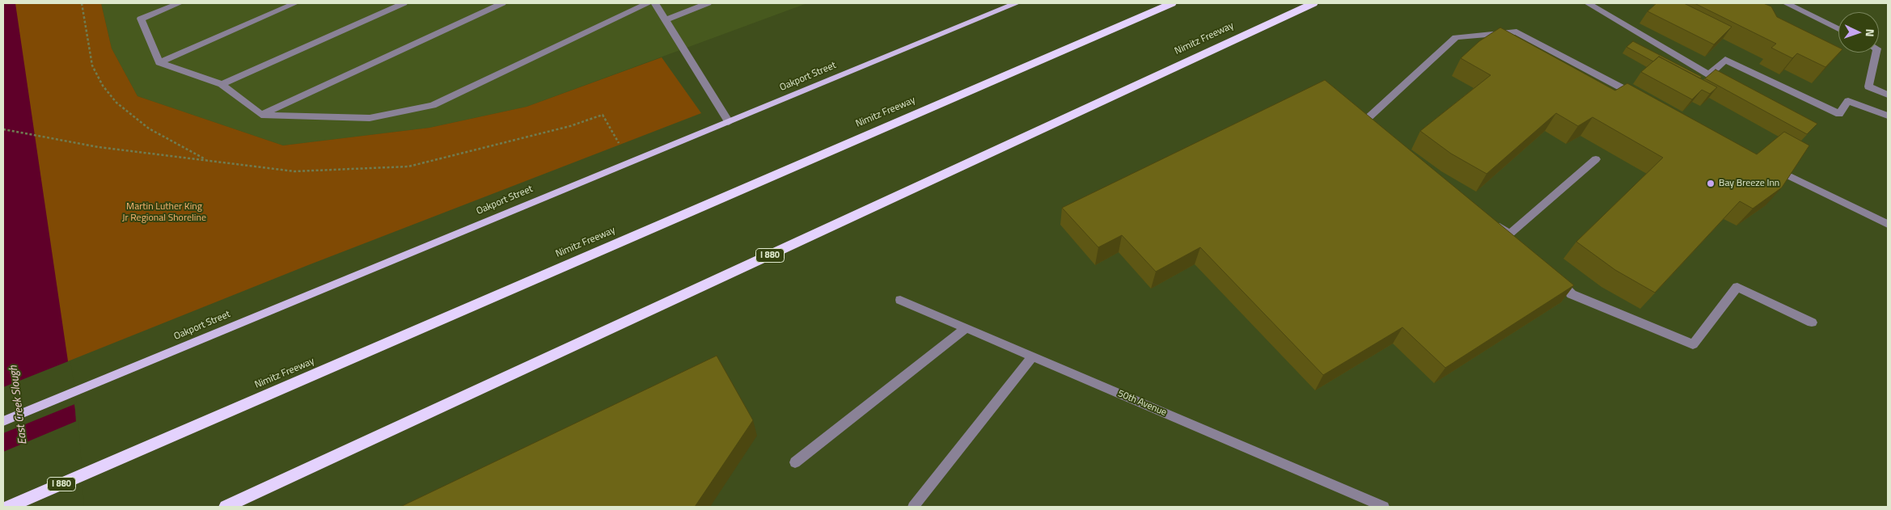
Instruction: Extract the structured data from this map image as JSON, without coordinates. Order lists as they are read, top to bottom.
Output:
{
  "streets": {
    "highway": ["Nimitz Freeway", "I 880"],
    "main road": ["Oakport Street"],
    "street": ["50th Avenue"]
  },
  "water": ["East Creek Slough"],
  "parks": ["Martin Luther King Jr Regional Shoreline"],
  "places": ["Bay Breeze Inn"],
  "north": "right"
}
